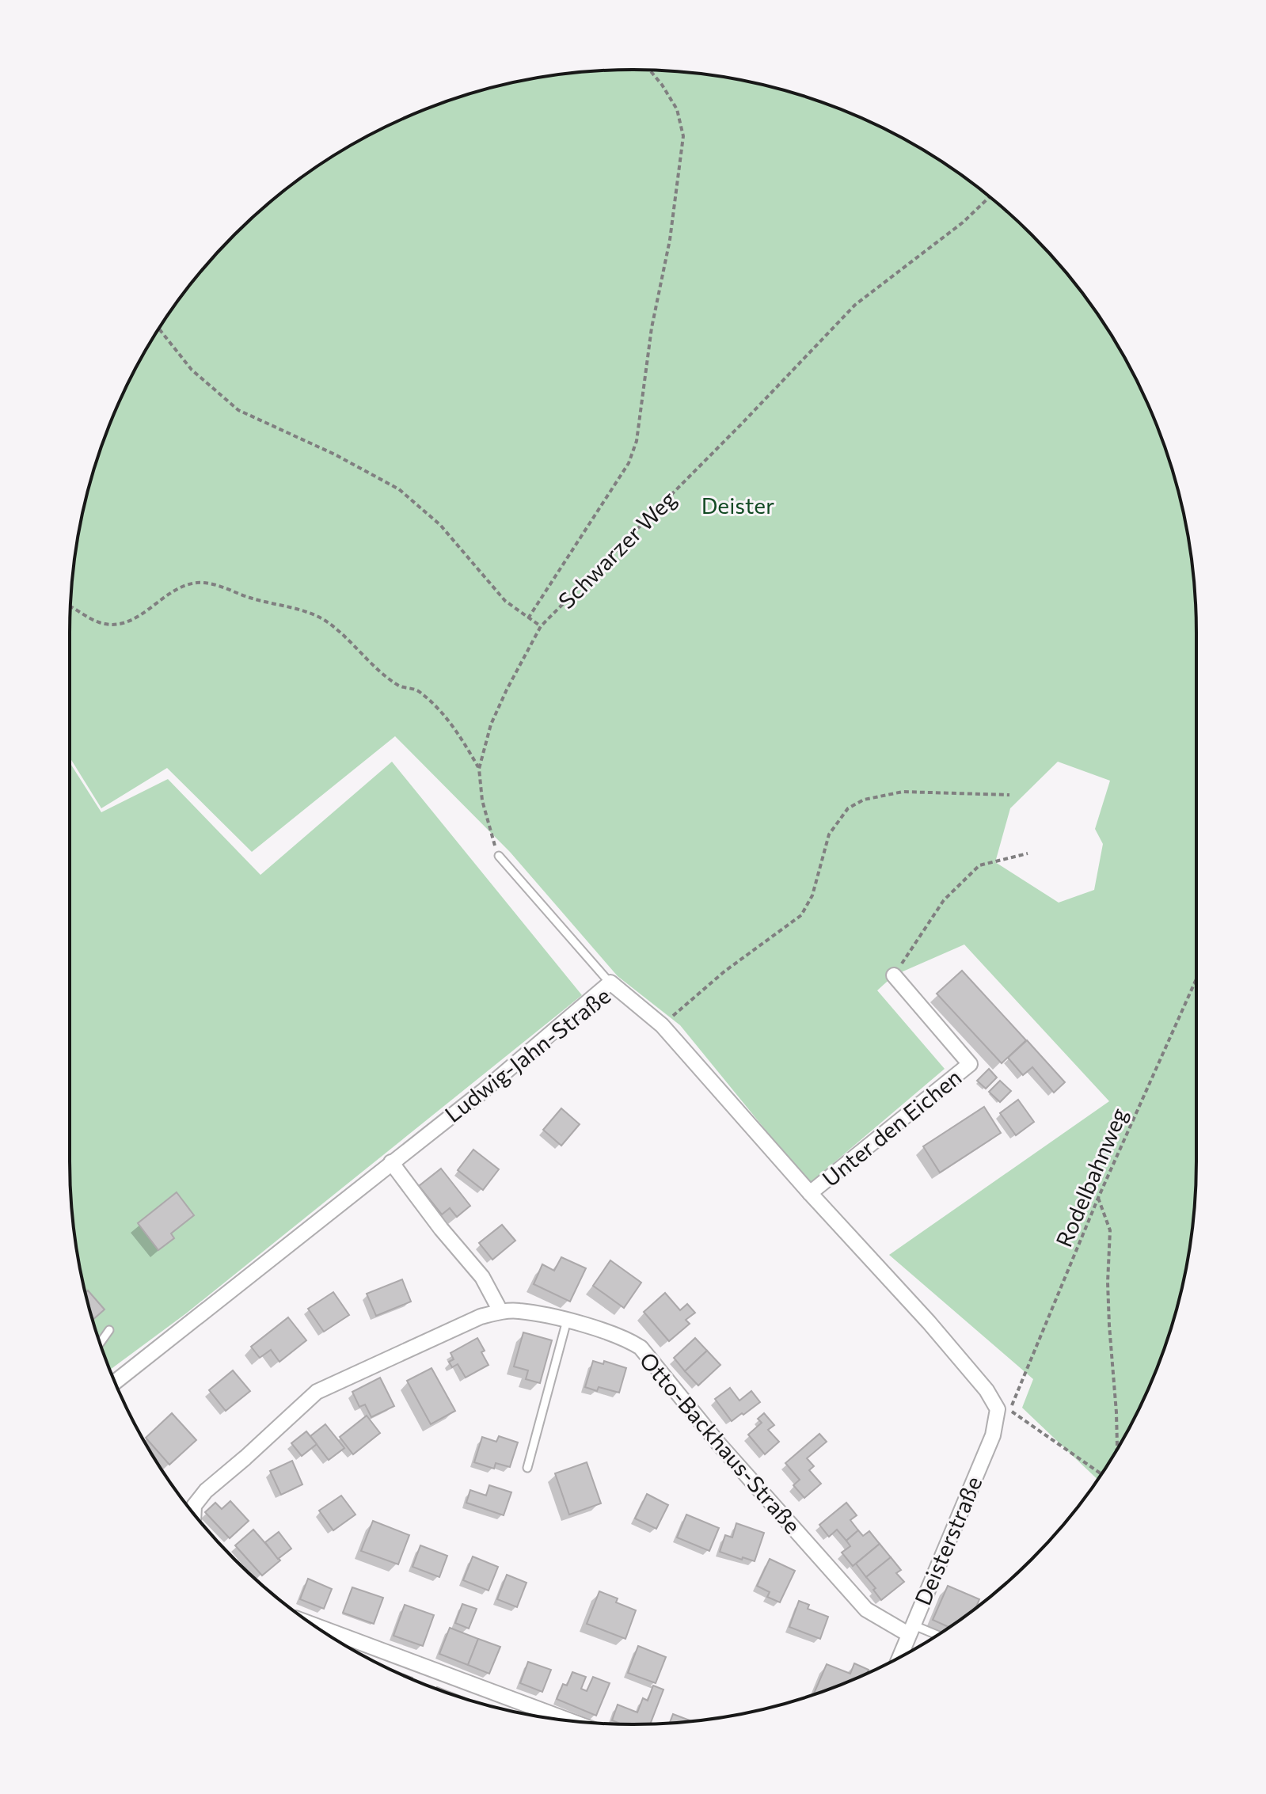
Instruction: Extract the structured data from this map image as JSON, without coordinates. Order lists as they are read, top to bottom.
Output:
{
  "streets": {
    "street": [
      "Ludwig-Jahn-Straße",
      "Unter den Eichen",
      "Otto-Backhaus-Straße",
      "Deisterstraße"
    ],
    "path": ["Schwarzer Weg", "Rodelbahnweg"]
  },
  "crossings": [
    ["Ludwig-Jahn-Straße", "Unter den Eichen"],
    ["Ludwig-Jahn-Straße", "Rodelbahnweg"],
    ["Ludwig-Jahn-Straße", "Deisterstraße"],
    ["Rodelbahnweg", "Deisterstraße"],
    ["Otto-Backhaus-Straße", "Deisterstraße"]
  ],
  "parks": ["Deister"]
}
